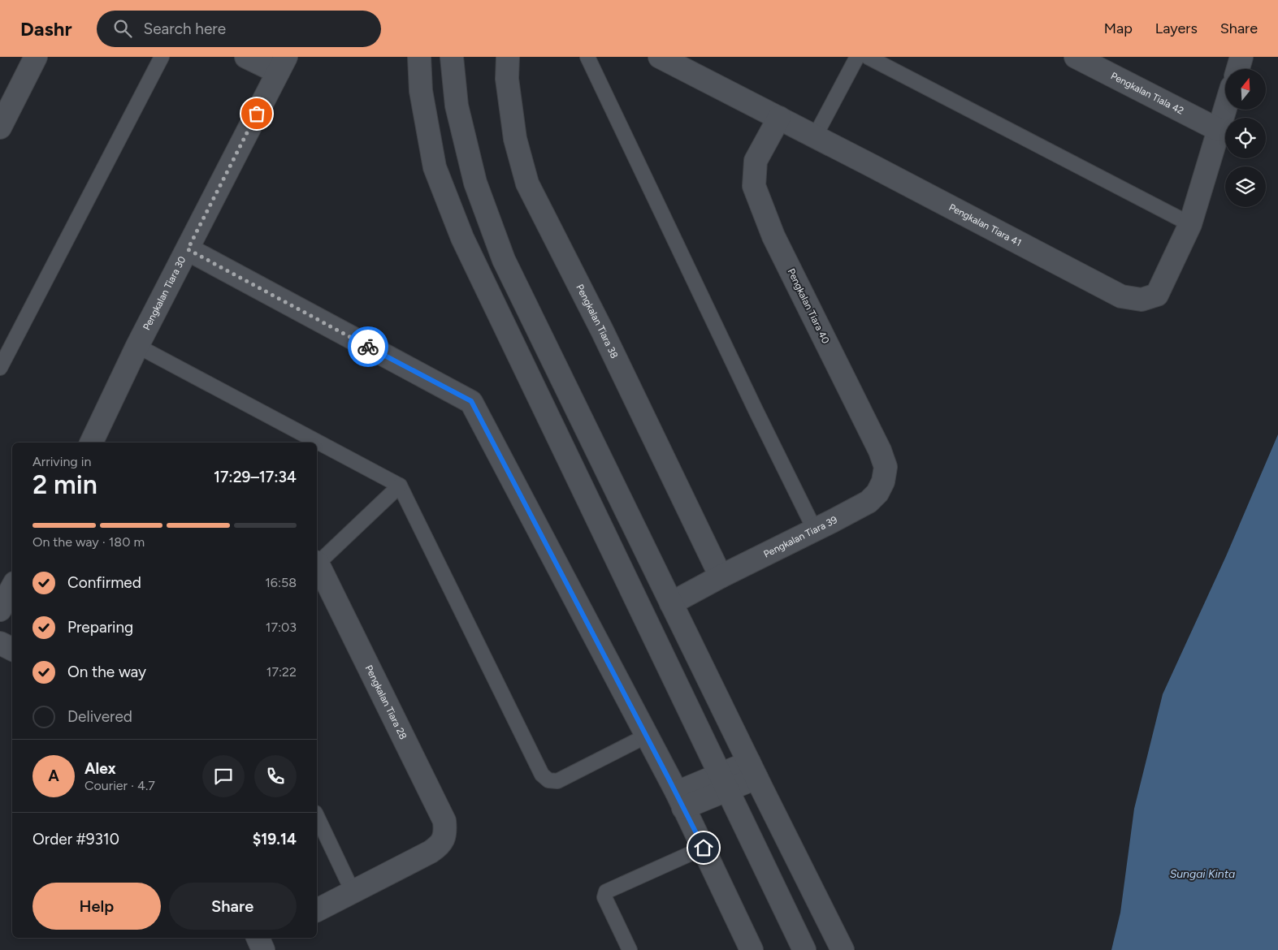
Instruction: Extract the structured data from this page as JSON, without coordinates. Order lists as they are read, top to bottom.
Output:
{
  "streets": {
    "street": [
      "Pengkalan Tiala 42",
      "Pengkalan Tiara 41",
      "Pengkalan Tiara 30",
      "Pengkalan Tiara 40",
      "Pengkalan Tiara 38",
      "Pengkalan Tiara 39",
      "Pengkalan Tiara 28"
    ]
  },
  "crossings": [
    ["Pengkalan Tiala 42", "Pengkalan Tiara 41"],
    ["Pengkalan Tiara 41", "Pengkalan Tiara 40"],
    ["Pengkalan Tiara 40", "Pengkalan Tiara 39"],
    ["Pengkalan Tiara 38", "Pengkalan Tiara 39"]
  ],
  "water": ["Sungai Kinta"],
  "north": "top",
  "page": {
    "header": "Dashr",
    "search": "Search here",
    "nav": ["Map", "Layers", "Share"],
    "heading": ["2 min", "Arriving in", "17:29–17:34"],
    "panel": [
      "Alex",
      "Courier · 4.7",
      "Order #9310",
      "$19.14"
    ],
    "bar": "On the way · 180 m",
    "list": [
      ["Confirmed", "16:58"],
      ["Preparing", "17:03"],
      ["On the way", "17:22"],
      "Delivered"
    ],
    "round": "A",
    "buttons": ["Help", "Share"]
  }
}
